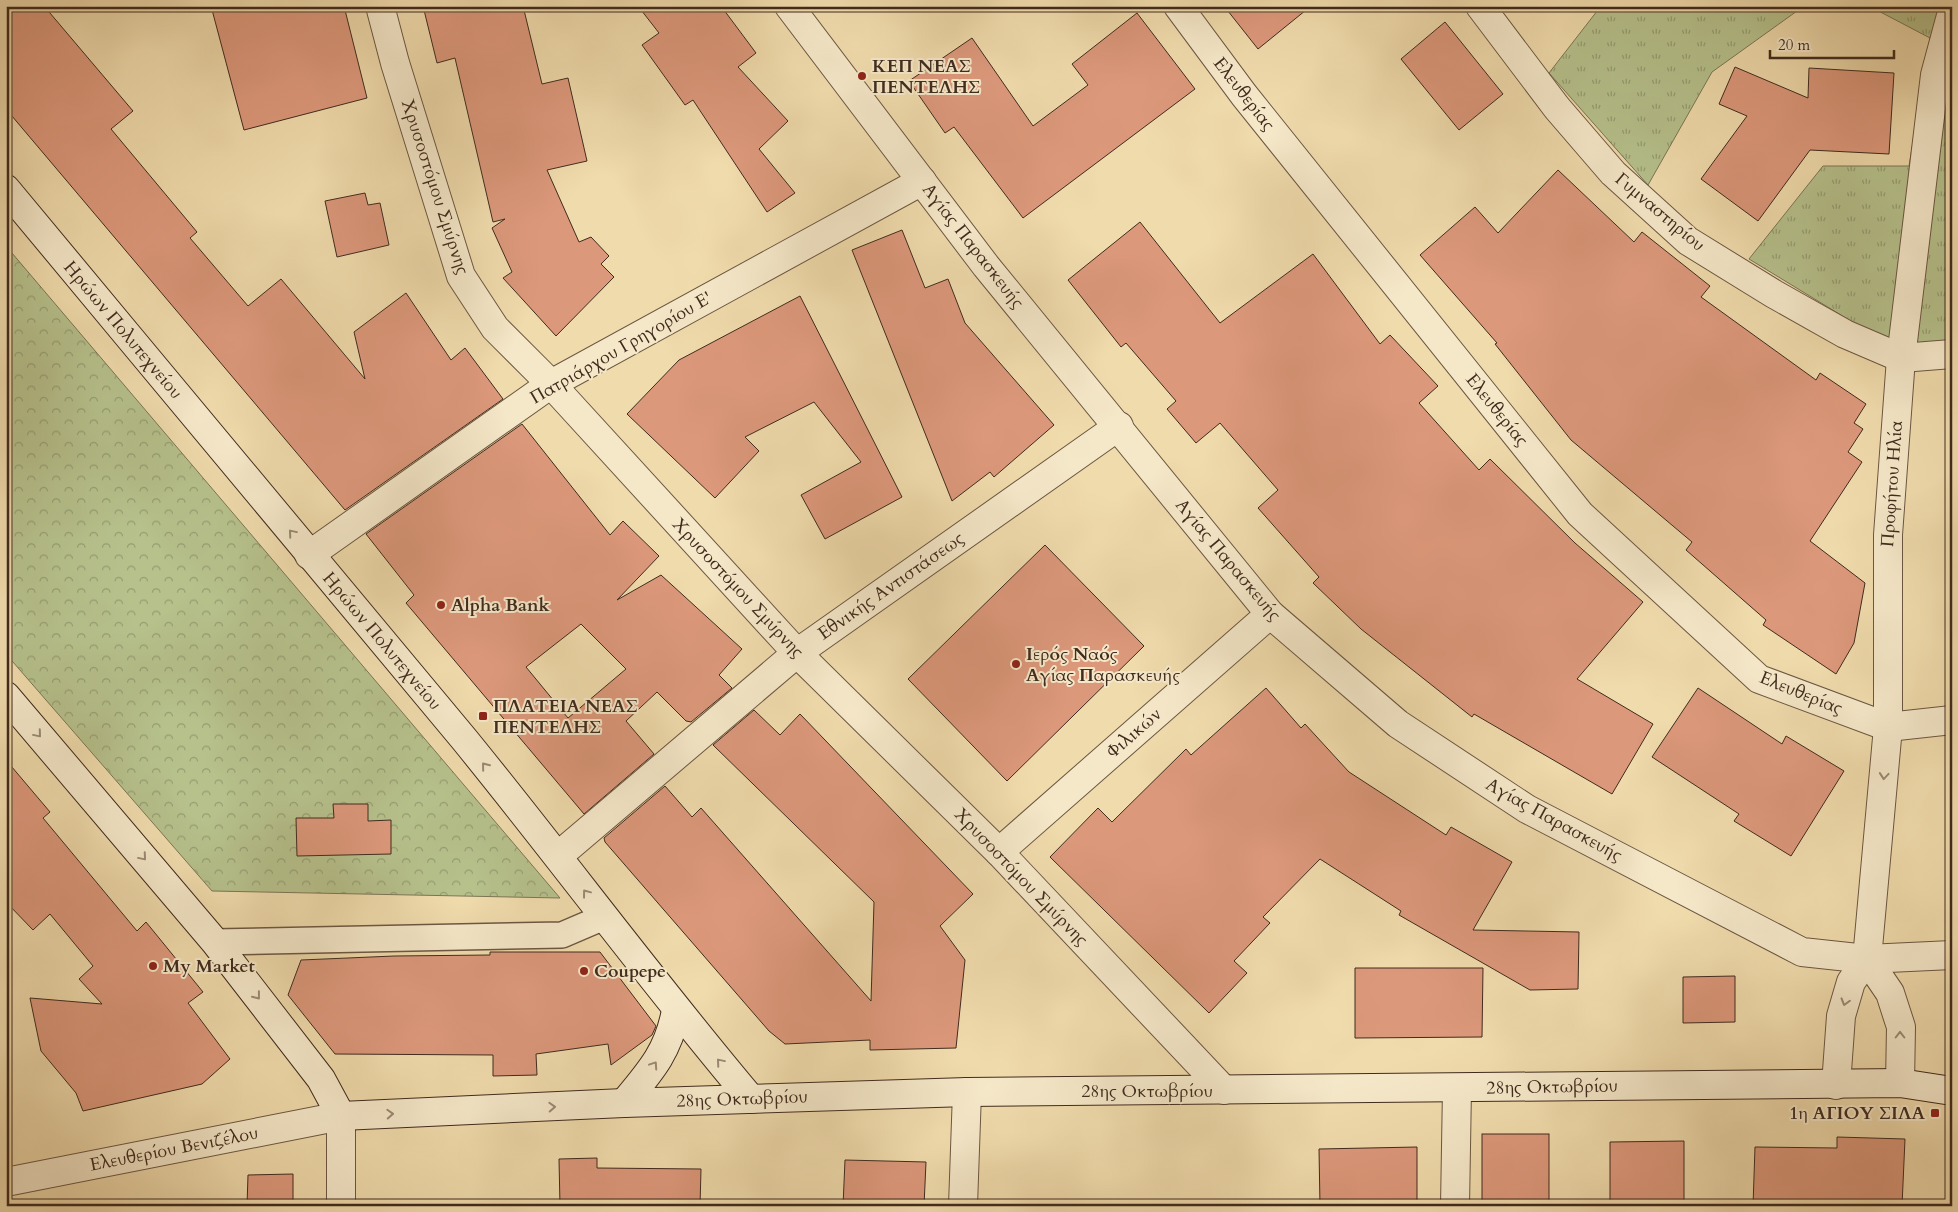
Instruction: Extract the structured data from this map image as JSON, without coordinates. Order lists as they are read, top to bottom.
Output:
{
  "streets": {
    "street": [
      "Ελευθερίας",
      "Χρυσοστόμου Σμύρνης",
      "Γυμναστηρίου",
      "Αγίας Παρασκευής",
      "Ηρώων Πολυτεχνείου",
      "Πατριάρχου Γρηγορίου Ε'",
      "Προφήτου Ηλία",
      "Εθνικής Αντιστάσεως",
      "Φιλικών",
      "28ης Οκτωβρίου",
      "Ελευθερίου Βενιζέλου"
    ]
  },
  "crossings": [
    ["Ελευθερίας", "Προφήτου Ηλία"],
    ["Χρυσοστόμου Σμύρνης", "Πατριάρχου Γρηγορίου Ε'"],
    ["Χρυσοστόμου Σμύρνης", "Εθνικής Αντιστάσεως"],
    ["Χρυσοστόμου Σμύρνης", "Φιλικών"],
    ["Χρυσοστόμου Σμύρνης", "28ης Οκτωβρίου"],
    ["Γυμναστηρίου", "Προφήτου Ηλία"],
    ["Αγίας Παρασκευής", "Πατριάρχου Γρηγορίου Ε'"],
    ["Αγίας Παρασκευής", "Προφήτου Ηλία"],
    ["Αγίας Παρασκευής", "Εθνικής Αντιστάσεως"],
    ["Αγίας Παρασκευής", "Φιλικών"],
    ["Ηρώων Πολυτεχνείου", "Πατριάρχου Γρηγορίου Ε'"],
    ["Ηρώων Πολυτεχνείου", "Εθνικής Αντιστάσεως"],
    ["Ηρώων Πολυτεχνείου", "28ης Οκτωβρίου"],
    ["28ης Οκτωβρίου", "Ελευθερίου Βενιζέλου"]
  ],
  "one_way": ["Ηρώων Πολυτεχνείου"],
  "places": {
    "other": [
      "ΚΕΠ ΝΕΑΣ ΠΕΝΤΕΛΗΣ",
      "Alpha Bank",
      "Ιερός Ναός Αγίας Παρασκευής",
      "My Market",
      "Coupepe"
    ],
    "transit": ["ΠΛΑΤΕΙΑ ΝΕΑΣ ΠΕΝΤΕΛΗΣ", "1η ΑΓΙΟΥ ΣΙΛΑ"]
  },
  "scale_bar": "20 m"
}
